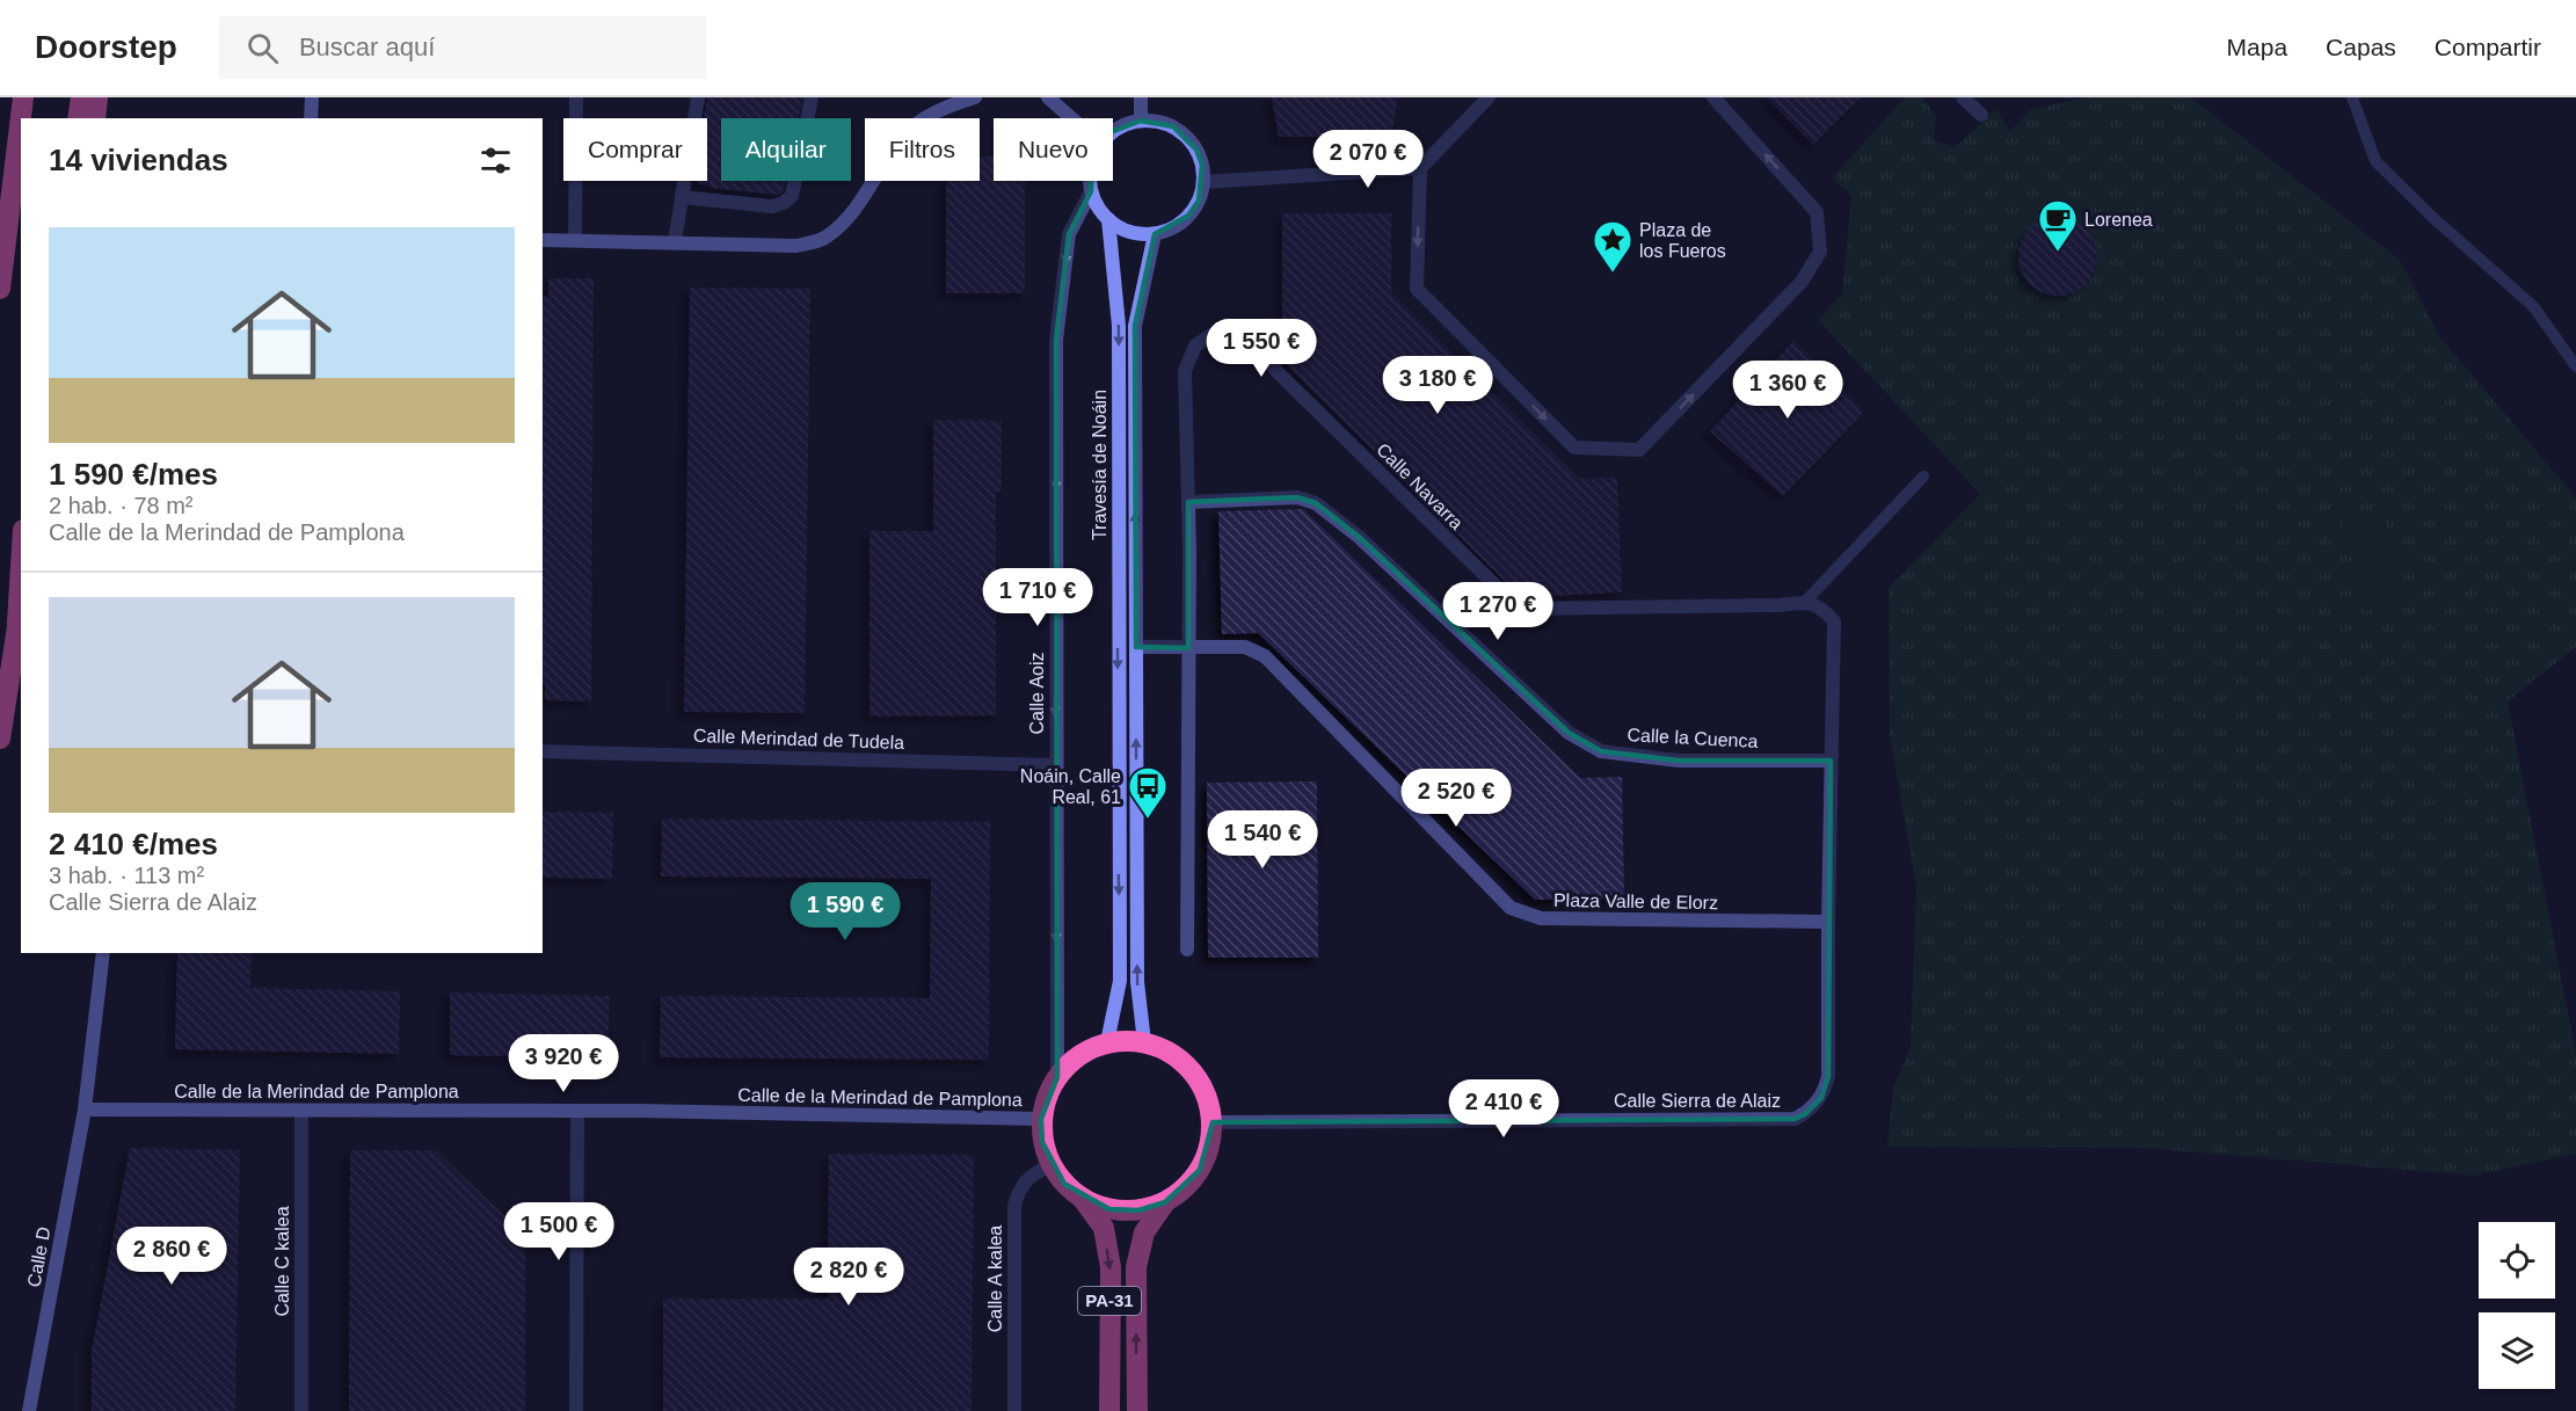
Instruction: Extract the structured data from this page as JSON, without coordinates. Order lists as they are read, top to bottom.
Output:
{
  "streets": {
    "highway": ["PA-31"],
    "street": [
      "Travesía de Noáin",
      "Calle Navarra",
      "Calle Aoiz",
      "Calle la Cuenca",
      "Calle Merindad de Tudela",
      "Plaza Valle de Elorz",
      "Calle de la Merindad de Pamplona",
      "Calle Sierra de Alaiz",
      "Calle D",
      "Calle C kalea",
      "Calle A kalea"
    ]
  },
  "crossings": [
    ["Travesía de Noáin", "Calle Aoiz"],
    ["Travesía de Noáin", "Plaza Valle de Elorz"],
    ["Travesía de Noáin", "Calle de la Merindad de Pamplona"],
    ["Travesía de Noáin", "Calle Sierra de Alaiz"],
    ["Travesía de Noáin", "Calle A kalea"],
    ["Travesía de Noáin", "PA-31"],
    ["Calle Navarra", "Calle la Cuenca"],
    ["Calle Navarra", "Plaza Valle de Elorz"],
    ["Calle Navarra", "Calle Sierra de Alaiz"],
    ["Calle Aoiz", "Calle Merindad de Tudela"],
    ["Calle Aoiz", "Calle de la Merindad de Pamplona"],
    ["Calle Aoiz", "Calle Sierra de Alaiz"],
    ["Calle Aoiz", "Calle A kalea"],
    ["Calle Aoiz", "PA-31"],
    ["Calle la Cuenca", "Calle Sierra de Alaiz"],
    ["Plaza Valle de Elorz", "Calle Sierra de Alaiz"],
    ["Calle de la Merindad de Pamplona", "Calle Sierra de Alaiz"],
    ["Calle de la Merindad de Pamplona", "Calle D"],
    ["Calle de la Merindad de Pamplona", "Calle C kalea"],
    ["Calle de la Merindad de Pamplona", "Calle A kalea"],
    ["Calle de la Merindad de Pamplona", "PA-31"],
    ["Calle Sierra de Alaiz", "Calle A kalea"],
    ["Calle Sierra de Alaiz", "PA-31"],
    ["Calle A kalea", "PA-31"]
  ],
  "one_way": ["Calle Aoiz"],
  "places": {
    "cafe": ["Lorenea"],
    "place": ["Plaza de los Fueros"],
    "bus stop": ["Noáin, Calle Real, 61"]
  },
  "page": {
    "header": "Doorstep",
    "search": "Buscar aquí",
    "nav": ["Mapa", "Capas", "Compartir"],
    "chip": [
      "Comprar",
      "Alquilar",
      "Filtros",
      "Nuevo"
    ],
    "heading": "14 viviendas",
    "price": [
      "2 070 €",
      "1 550 €",
      "3 180 €",
      "1 360 €",
      "1 710 €",
      "1 270 €",
      "2 520 €",
      "1 540 €",
      "1 590 €",
      "3 920 €",
      "2 410 €",
      "1 500 €",
      "2 860 €",
      "2 820 €"
    ],
    "list": [
      {
        "name": "1 590 €/mes",
        "note": "2 hab. · 78 m² · Calle de la Merindad de Pamplona"
      },
      {
        "name": "2 410 €/mes",
        "note": "3 hab. · 113 m² · Calle Sierra de Alaiz"
      }
    ]
  }
}
